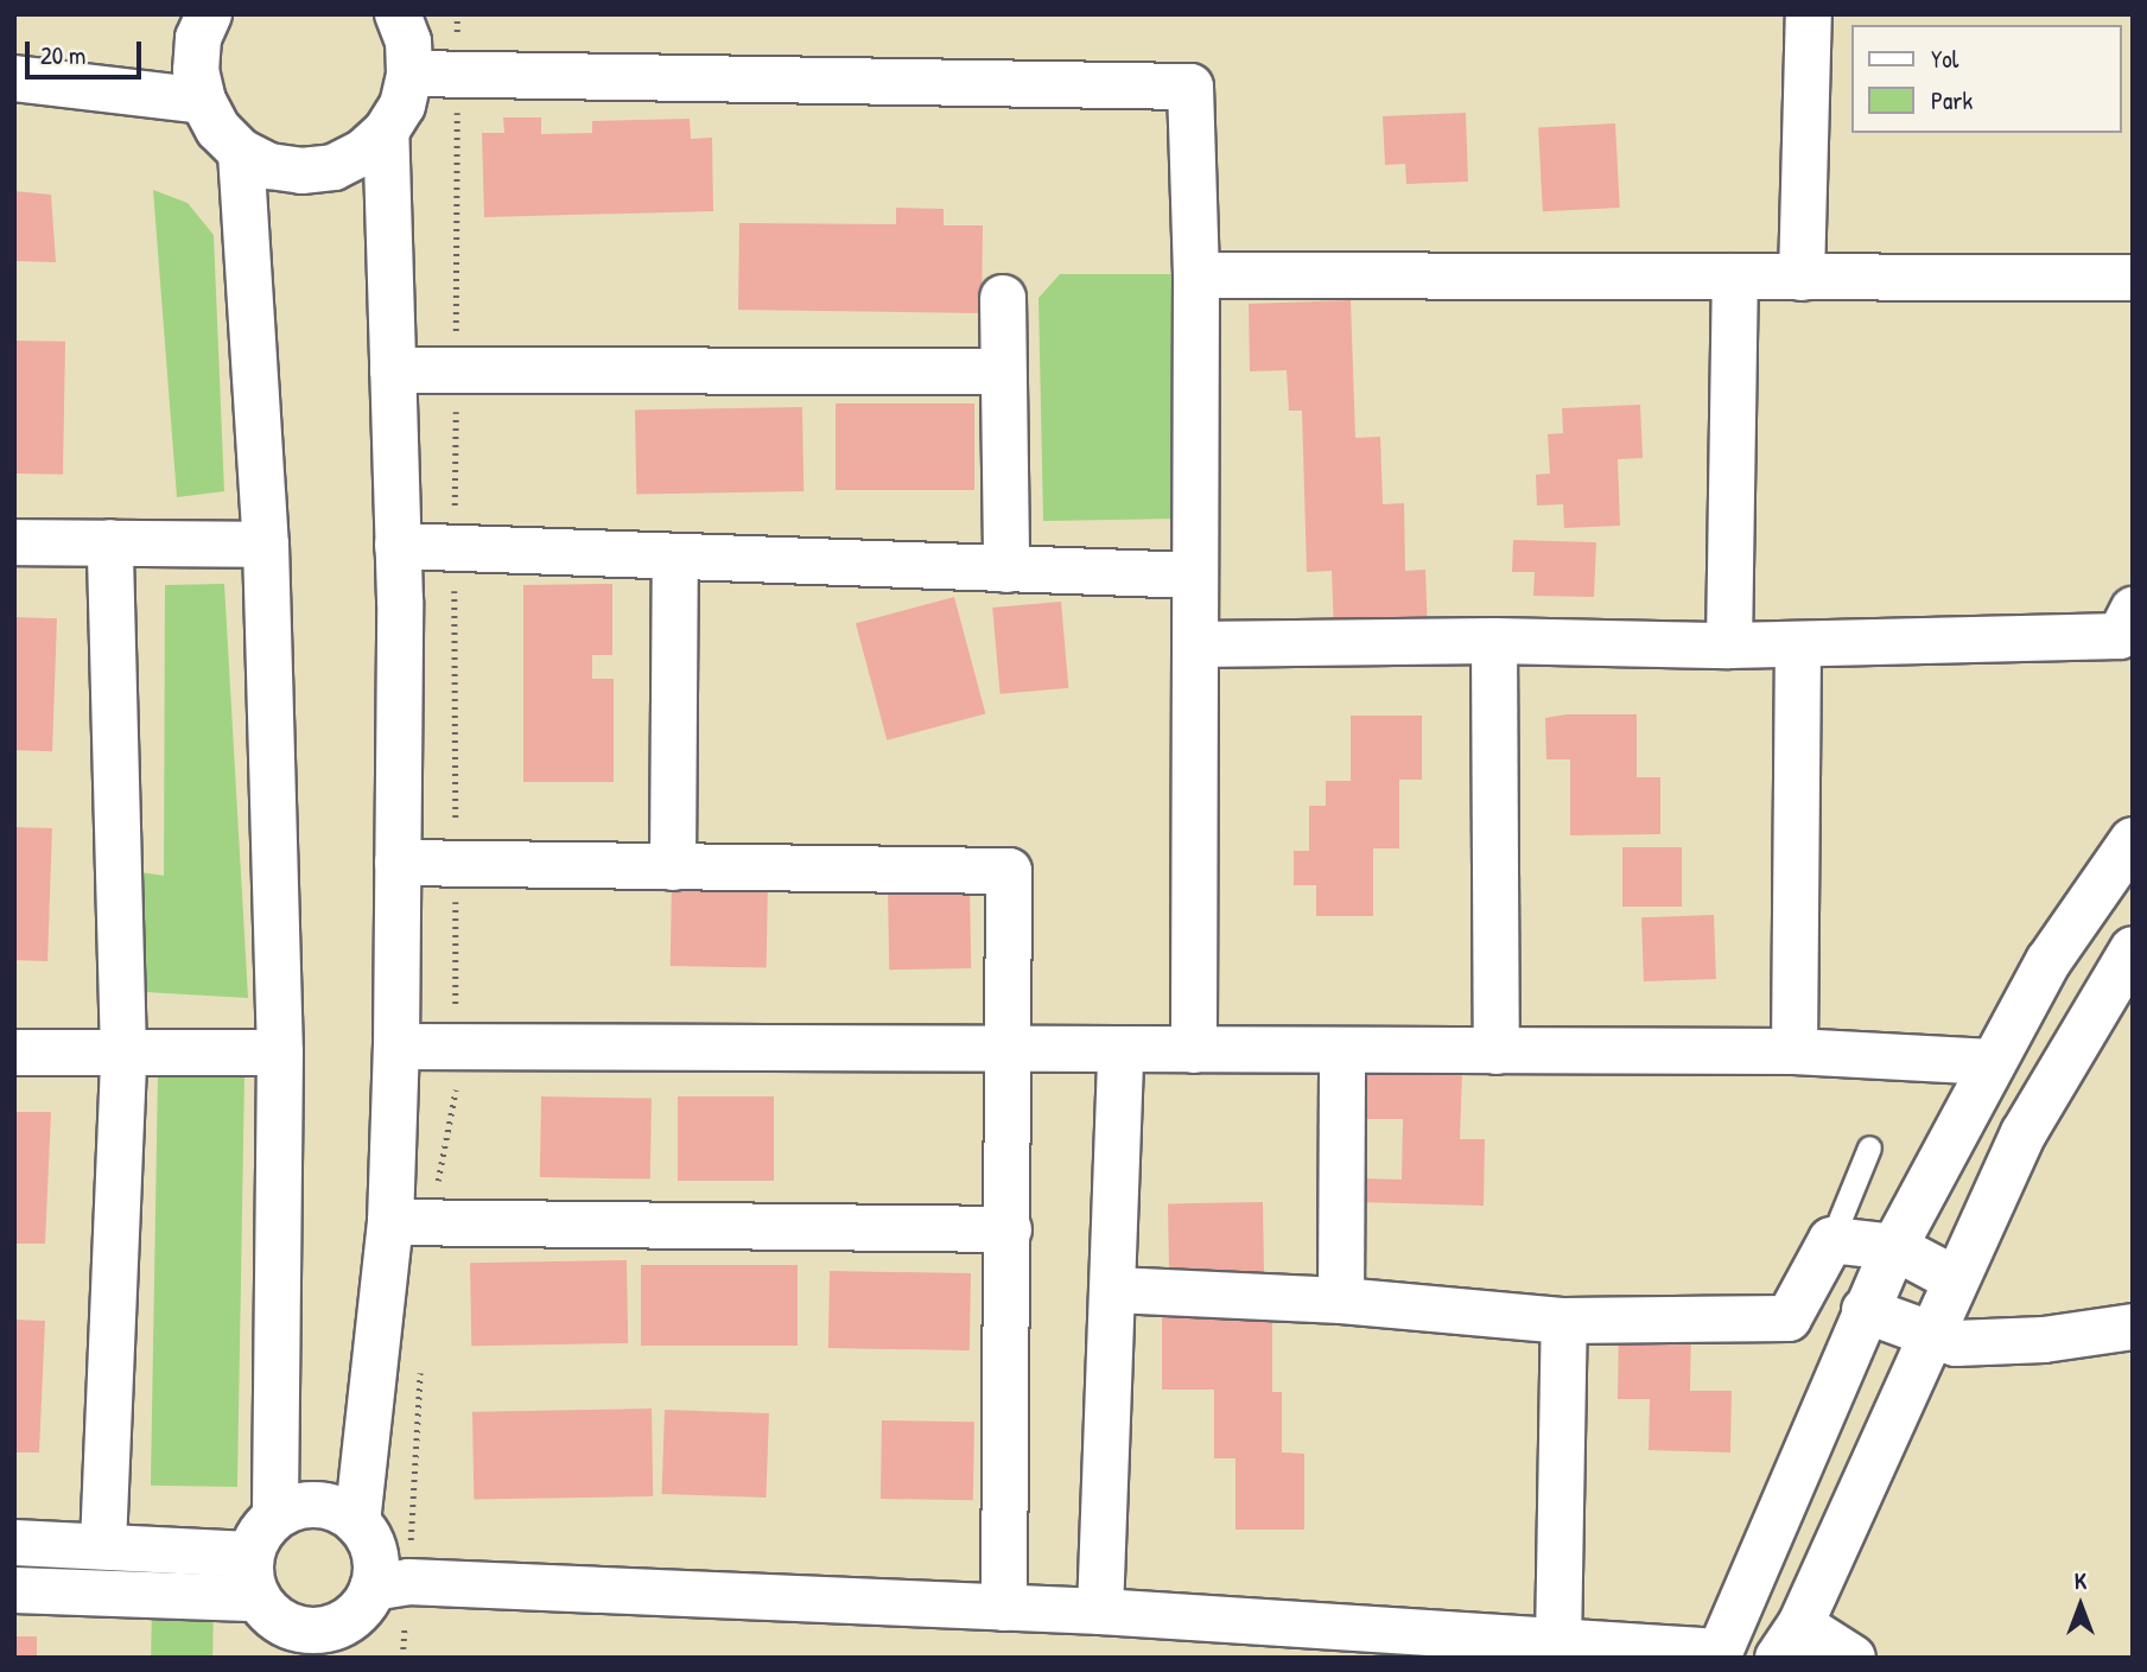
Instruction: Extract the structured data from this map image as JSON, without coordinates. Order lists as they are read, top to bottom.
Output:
{
  "legend": ["Yol", "Park"],
  "scale_bar": "20 m",
  "north": "top"
}
